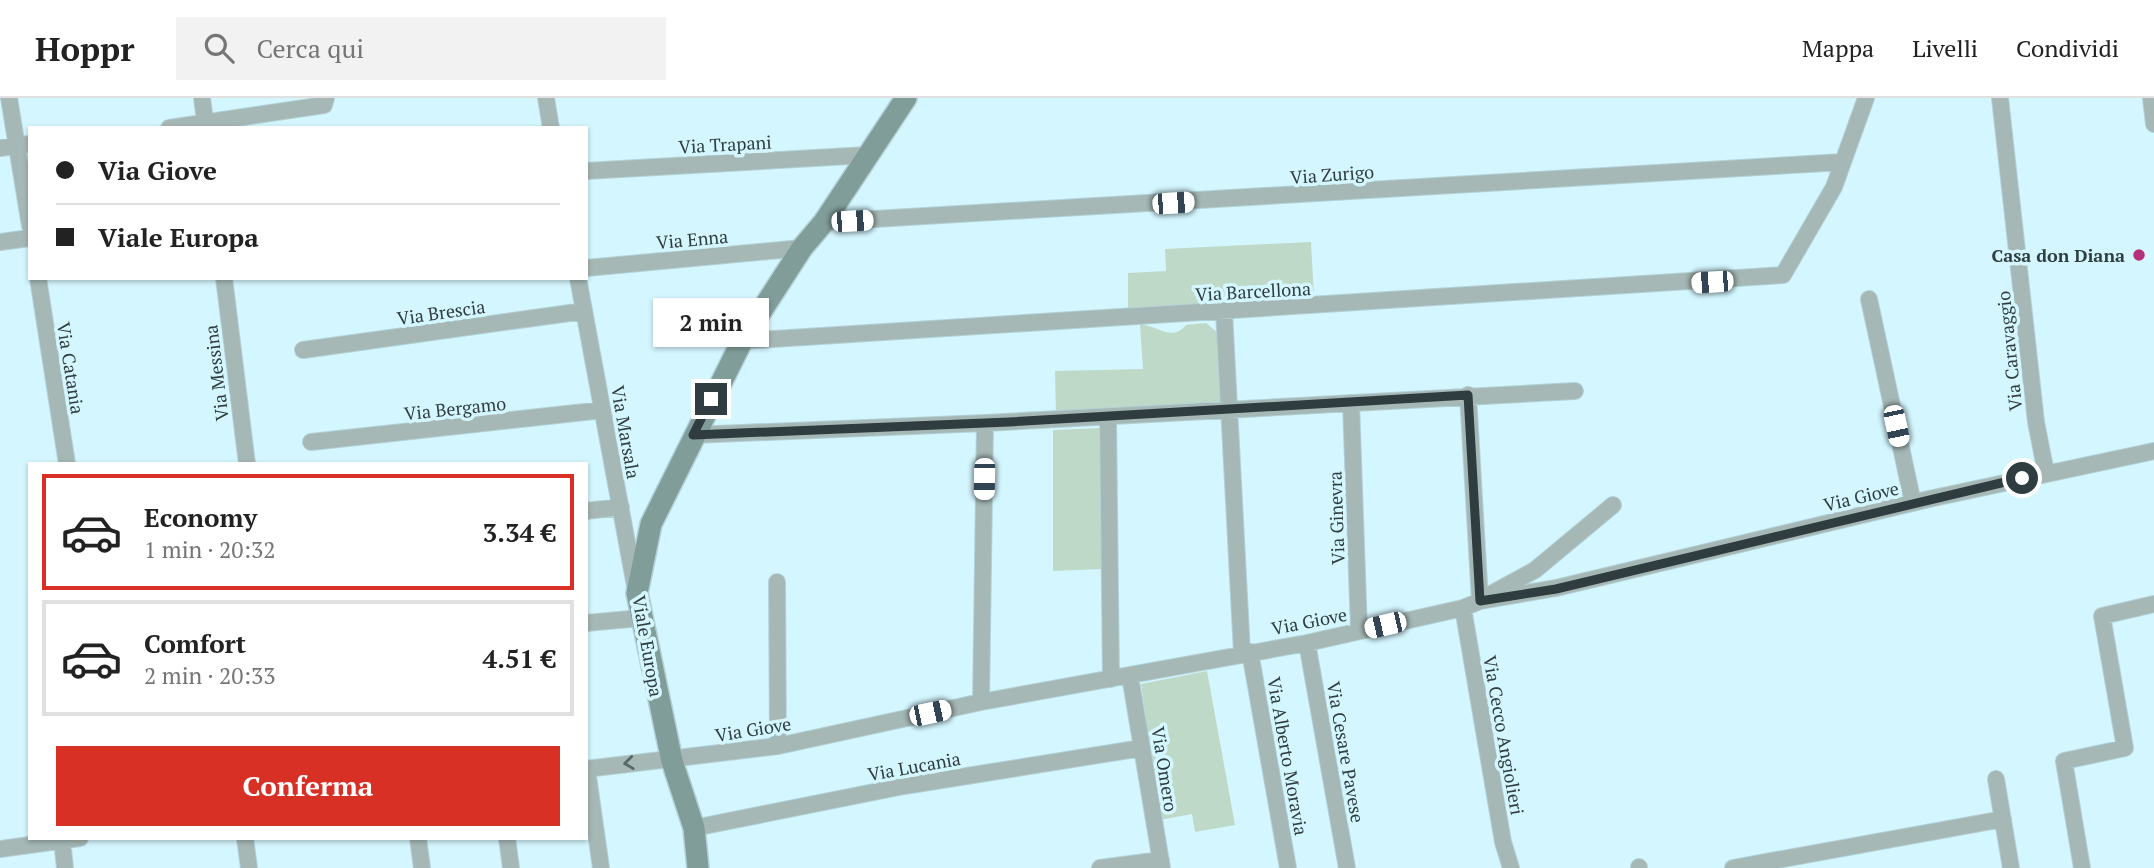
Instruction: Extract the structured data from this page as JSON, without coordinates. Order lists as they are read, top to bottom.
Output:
{
  "streets": {
    "street": [
      "Via Trapani",
      "Via Zurigo",
      "Via Enna",
      "Via Barcellona",
      "Via Brescia",
      "Via Caravaggio",
      "Via Catania",
      "Via Messina",
      "Via Bergamo",
      "Via Marsala",
      "Via Giove",
      "Via Ginevra",
      "Viale Europa",
      "Via Cecco Angiolieri",
      "Via Cesare Pavese",
      "Via Alberto Moravia",
      "Via Lucania",
      "Via Omero"
    ]
  },
  "crossings": [
    ["Via Trapani", "Viale Europa"],
    ["Via Zurigo", "Via Barcellona"],
    ["Via Zurigo", "Viale Europa"],
    ["Via Enna", "Viale Europa"],
    ["Via Barcellona", "Viale Europa"],
    ["Via Barcellona", "Via Alberto Moravia"],
    ["Via Brescia", "Via Marsala"],
    ["Via Caravaggio", "Via Giove"],
    ["Via Bergamo", "Via Marsala"],
    ["Via Marsala", "Viale Europa"],
    ["Via Giove", "Via Ginevra"],
    ["Via Giove", "Viale Europa"],
    ["Via Giove", "Via Cecco Angiolieri"],
    ["Via Giove", "Via Cesare Pavese"],
    ["Via Giove", "Via Alberto Moravia"],
    ["Via Giove", "Via Omero"],
    ["Viale Europa", "Via Lucania"],
    ["Via Lucania", "Via Omero"]
  ],
  "places": ["Casa don Diana"],
  "page": {
    "header": "Hoppr",
    "search": "Cerca qui",
    "nav": ["Mappa", "Livelli", "Condividi"],
    "banner": ["Via Giove", "Viale Europa"],
    "bubble": "2 min",
    "list": [
      {
        "name": "Economy",
        "note": "1 min · 20:32",
        "value": "3.34 €"
      },
      {
        "name": "Comfort",
        "note": "2 min · 20:33",
        "value": "4.51 €"
      }
    ],
    "buttons": "Conferma"
  }
}
